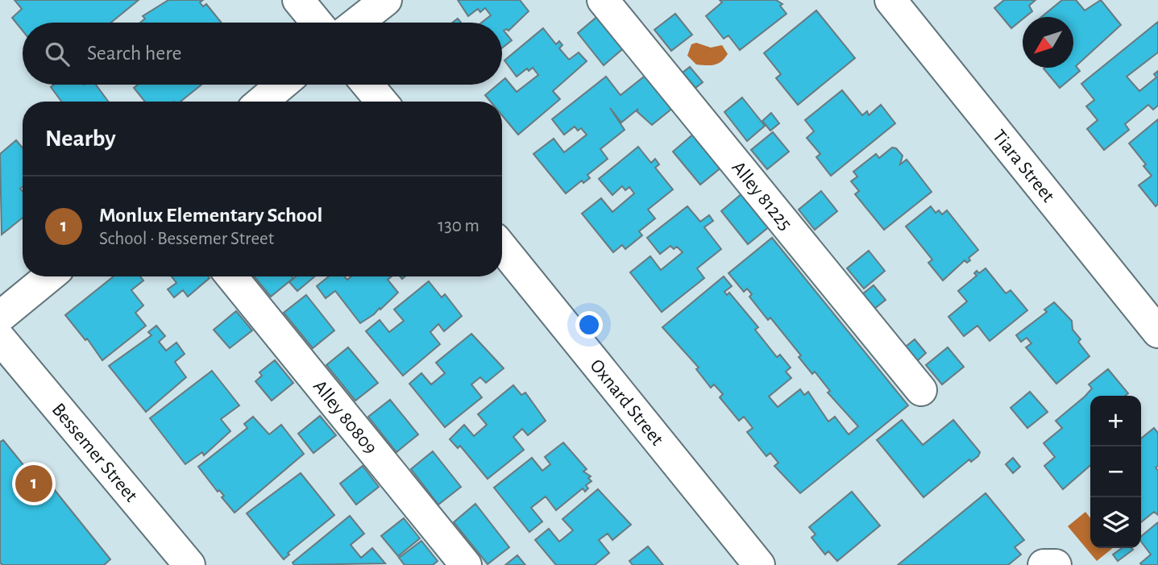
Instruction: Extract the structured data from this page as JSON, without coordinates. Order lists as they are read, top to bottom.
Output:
{
  "streets": {
    "street": [
      "Tiara Street",
      "Alley 81225",
      "Oxnard Street",
      "Alley 80809",
      "Bessemer Street"
    ]
  },
  "north": "bottom left",
  "page": {
    "search": "Search here",
    "heading": "Nearby",
    "list": [
      {
        "mark": "1",
        "name": "Monlux Elementary School",
        "note": "School · Bessemer Street",
        "value": "130 m"
      }
    ],
    "map_buttons": ["+", "−"],
    "pins": "1"
  }
}
